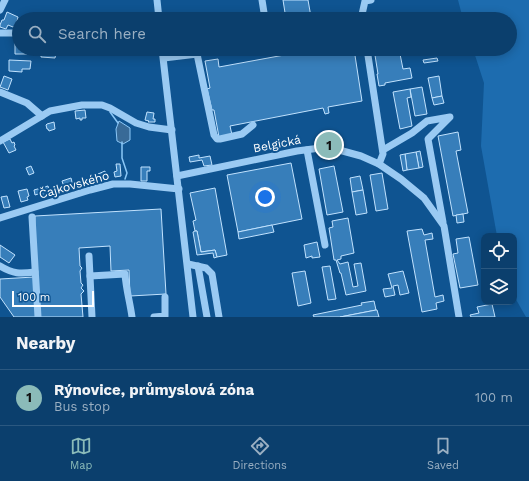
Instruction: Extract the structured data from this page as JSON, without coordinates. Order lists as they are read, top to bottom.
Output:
{
  "streets": {
    "street": ["Belgická", "Čajkovského"]
  },
  "scale_bar": "100 m",
  "page": {
    "search": "Search here",
    "pins": "1",
    "scale": "100 m",
    "heading": "Nearby",
    "list": [
      {
        "mark": "1",
        "name": "Rýnovice, průmyslová zóna",
        "note": "Bus stop",
        "value": "100 m"
      }
    ],
    "nav": ["Map", "Directions", "Saved"]
  }
}
